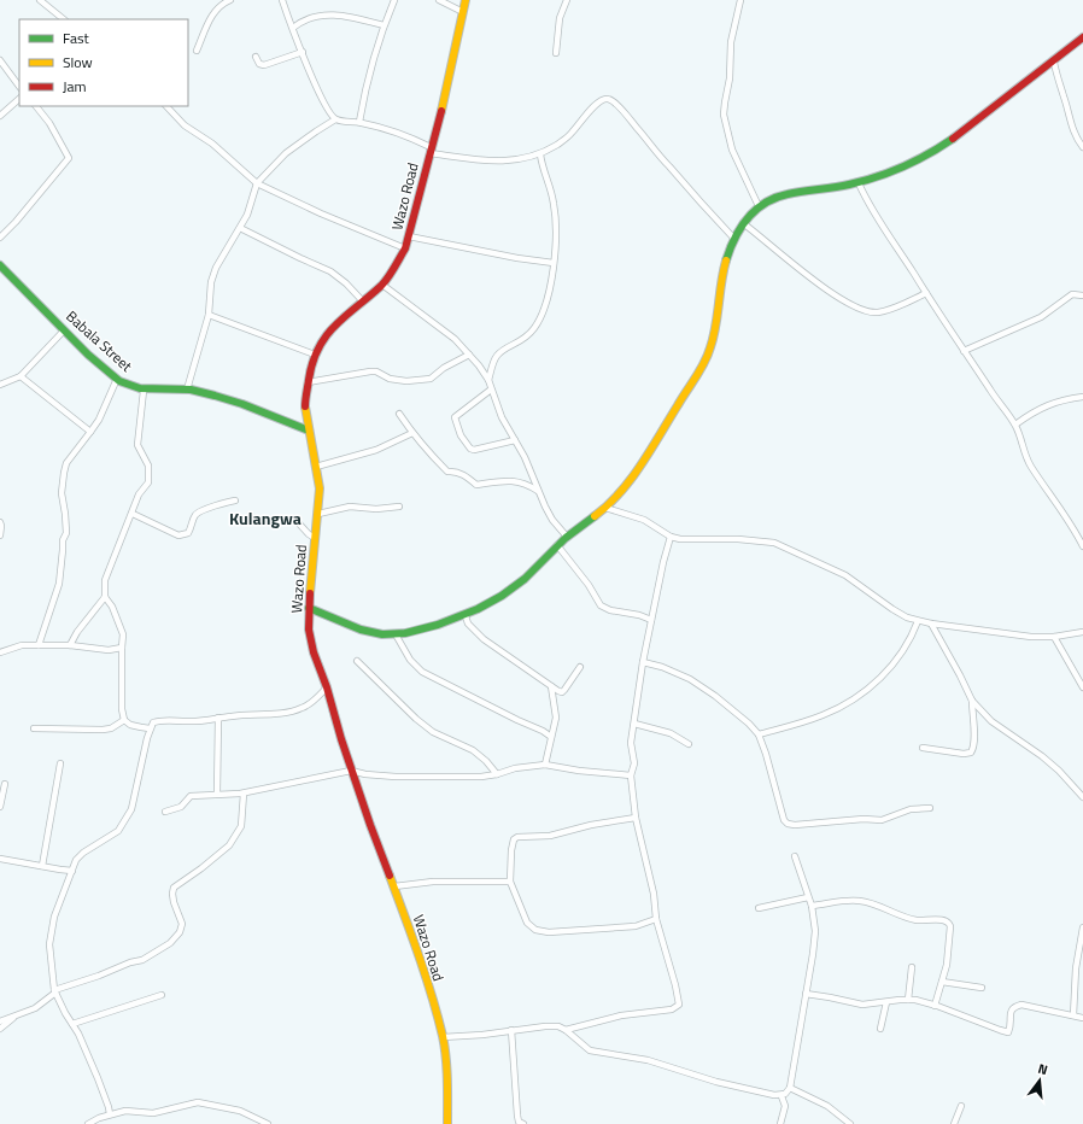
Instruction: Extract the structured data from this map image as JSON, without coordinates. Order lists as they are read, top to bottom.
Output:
{
  "streets": {
    "street": ["Wazo Road", "Babala Street"]
  },
  "crossings": [
    ["Wazo Road", "Babala Street"]
  ],
  "districts": ["Kulangwa"],
  "legend": ["Fast", "Slow", "Jam"],
  "north": "top"
}
